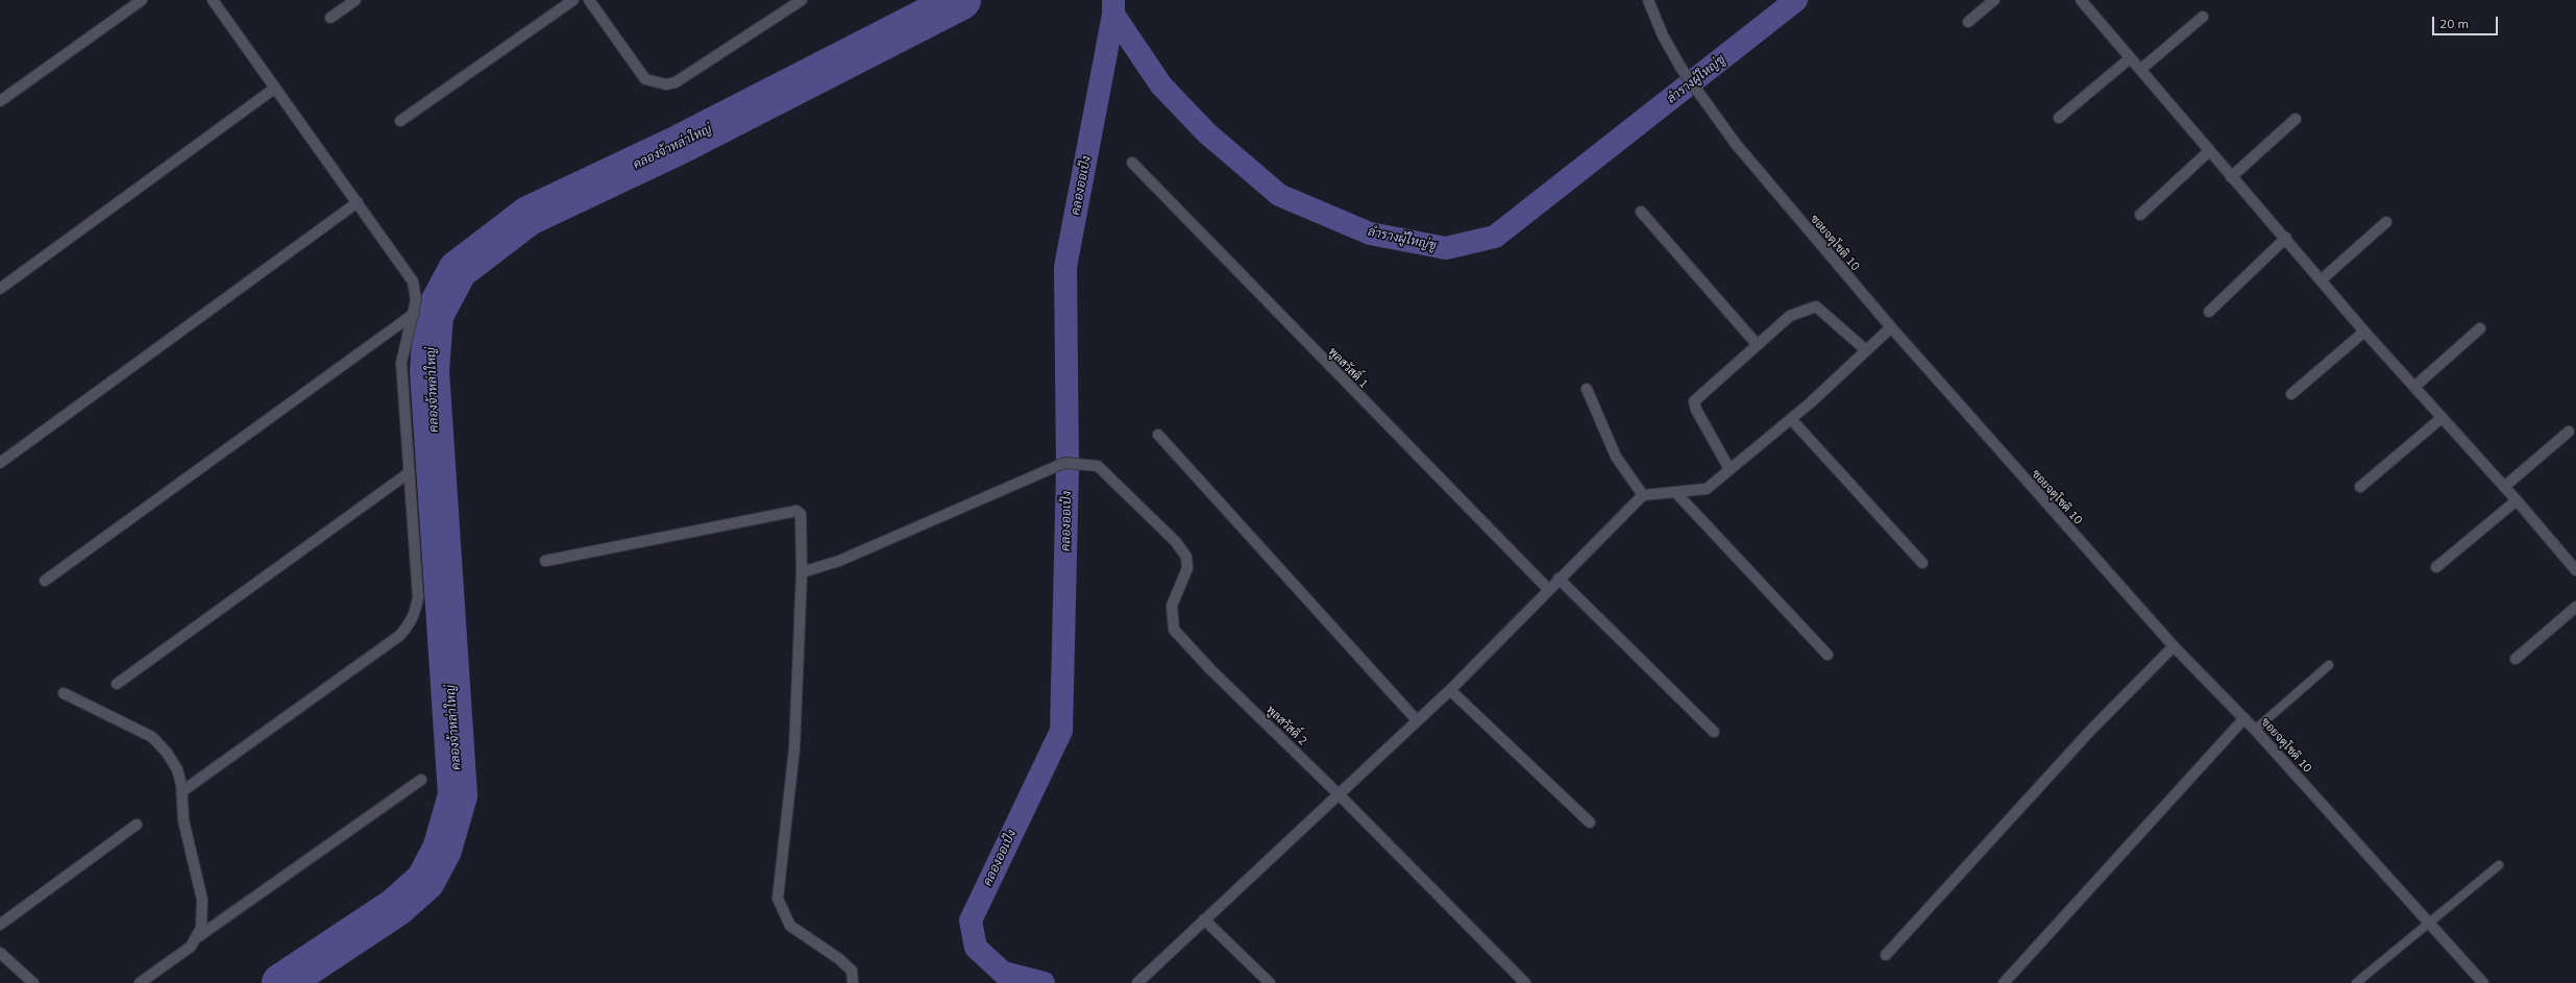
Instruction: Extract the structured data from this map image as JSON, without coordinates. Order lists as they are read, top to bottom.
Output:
{
  "streets": {
    "street": ["ซอยจตุโชติ 10", "พูลสวัสดิ์ 1", "พูลสวัสดิ์ 2"]
  },
  "water": ["ลำรางผู้ใหญ่ชู", "คลองจ้าหล่าใหญ่", "คลองออเป้ง"],
  "scale_bar": "20 m"
}
